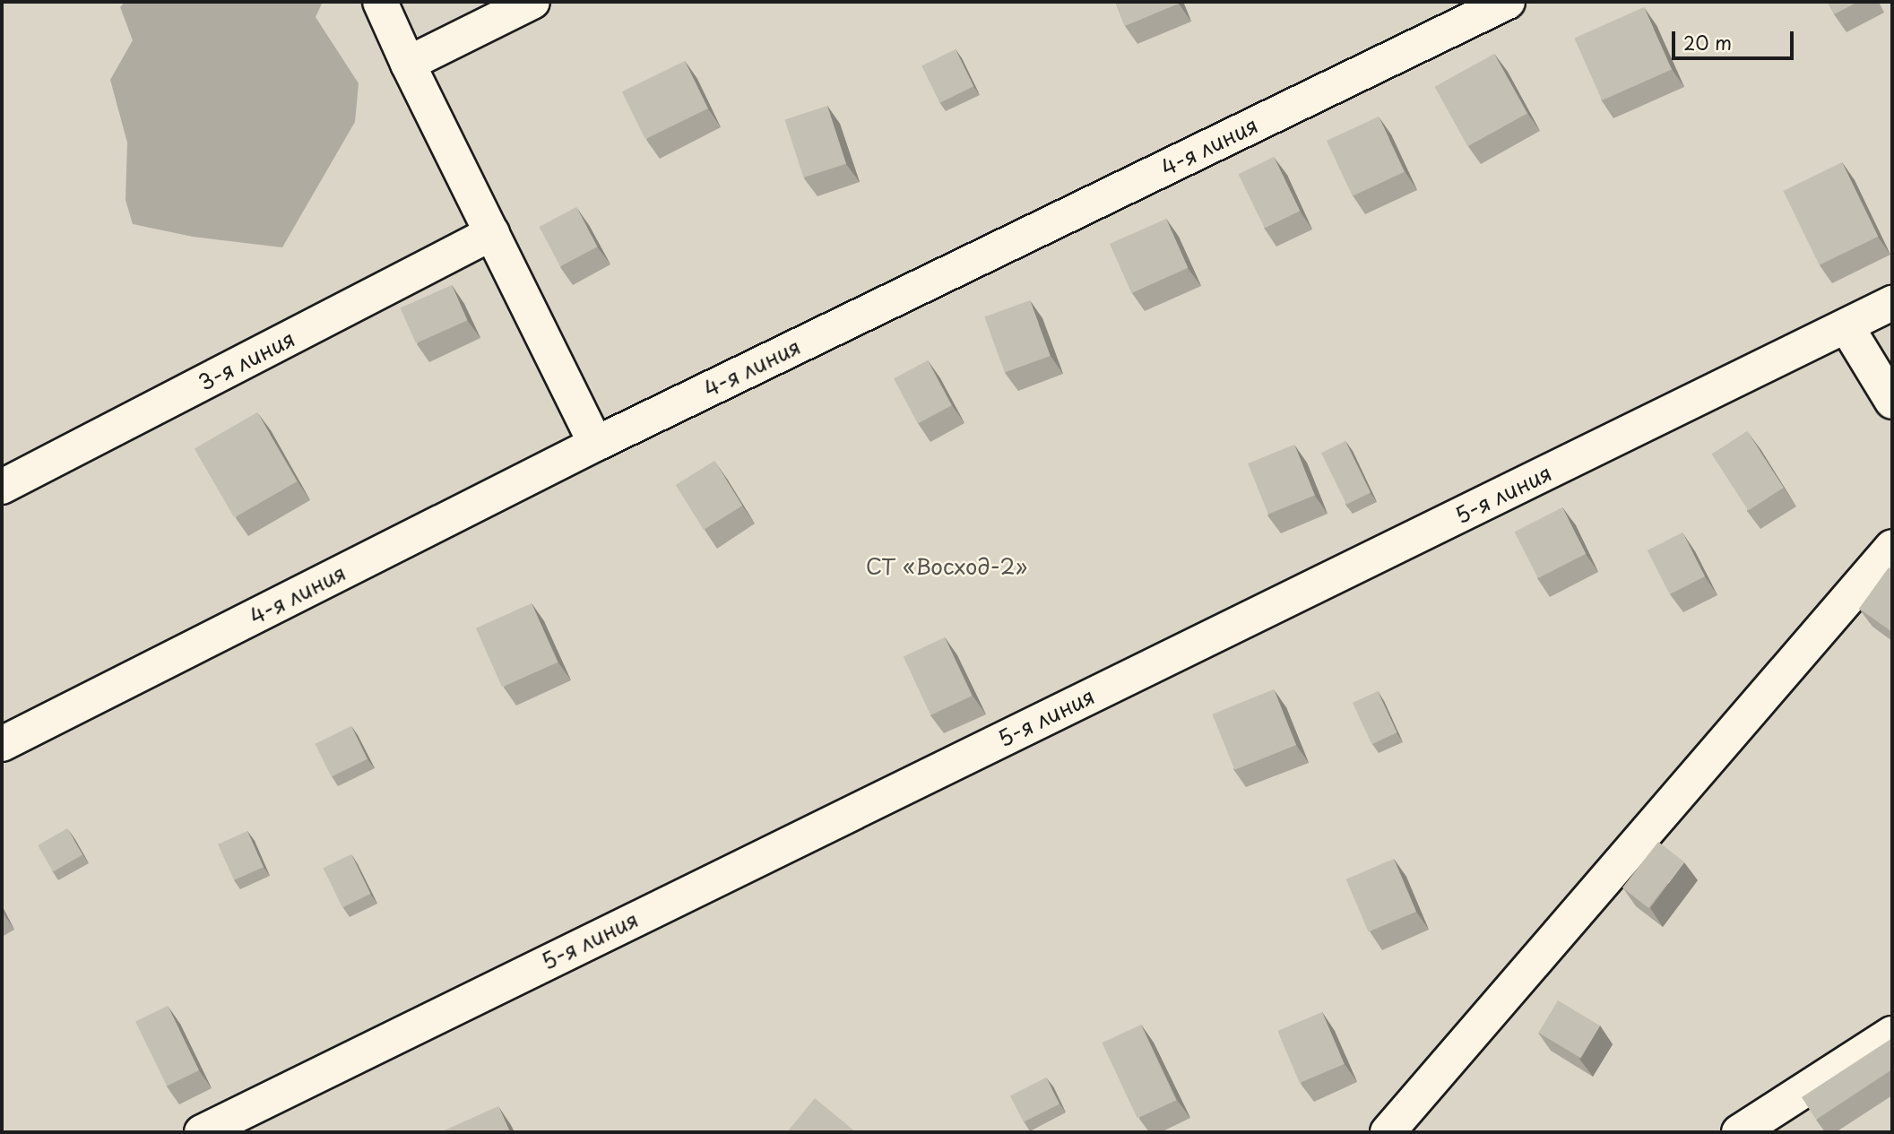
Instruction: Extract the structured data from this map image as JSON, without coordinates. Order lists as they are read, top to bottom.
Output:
{
  "streets": {
    "street": ["4-я линия", "3-я линия", "5-я линия"]
  },
  "parks": ["СТ «Восход-2»"],
  "scale_bar": "20 m"
}
